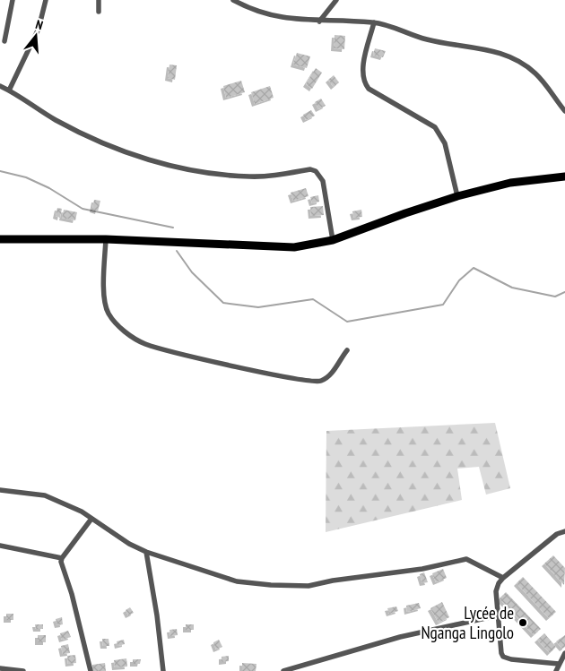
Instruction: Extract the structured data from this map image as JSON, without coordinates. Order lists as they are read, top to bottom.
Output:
{
  "places": ["Lycée de Nganga Lingolo"],
  "north": "top"
}
